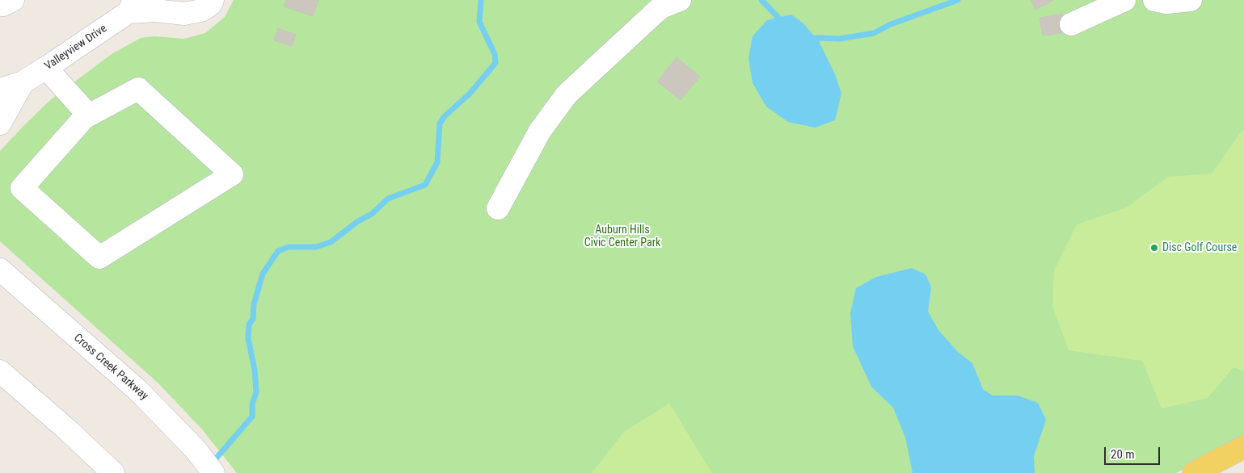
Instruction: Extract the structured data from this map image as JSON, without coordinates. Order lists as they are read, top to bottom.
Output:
{
  "streets": {
    "street": ["Valleyview Drive", "Cross Creek Parkway"]
  },
  "parks": ["Auburn Hills Civic Center Park"],
  "places": ["Disc Golf Course"],
  "scale_bar": "20 m"
}
